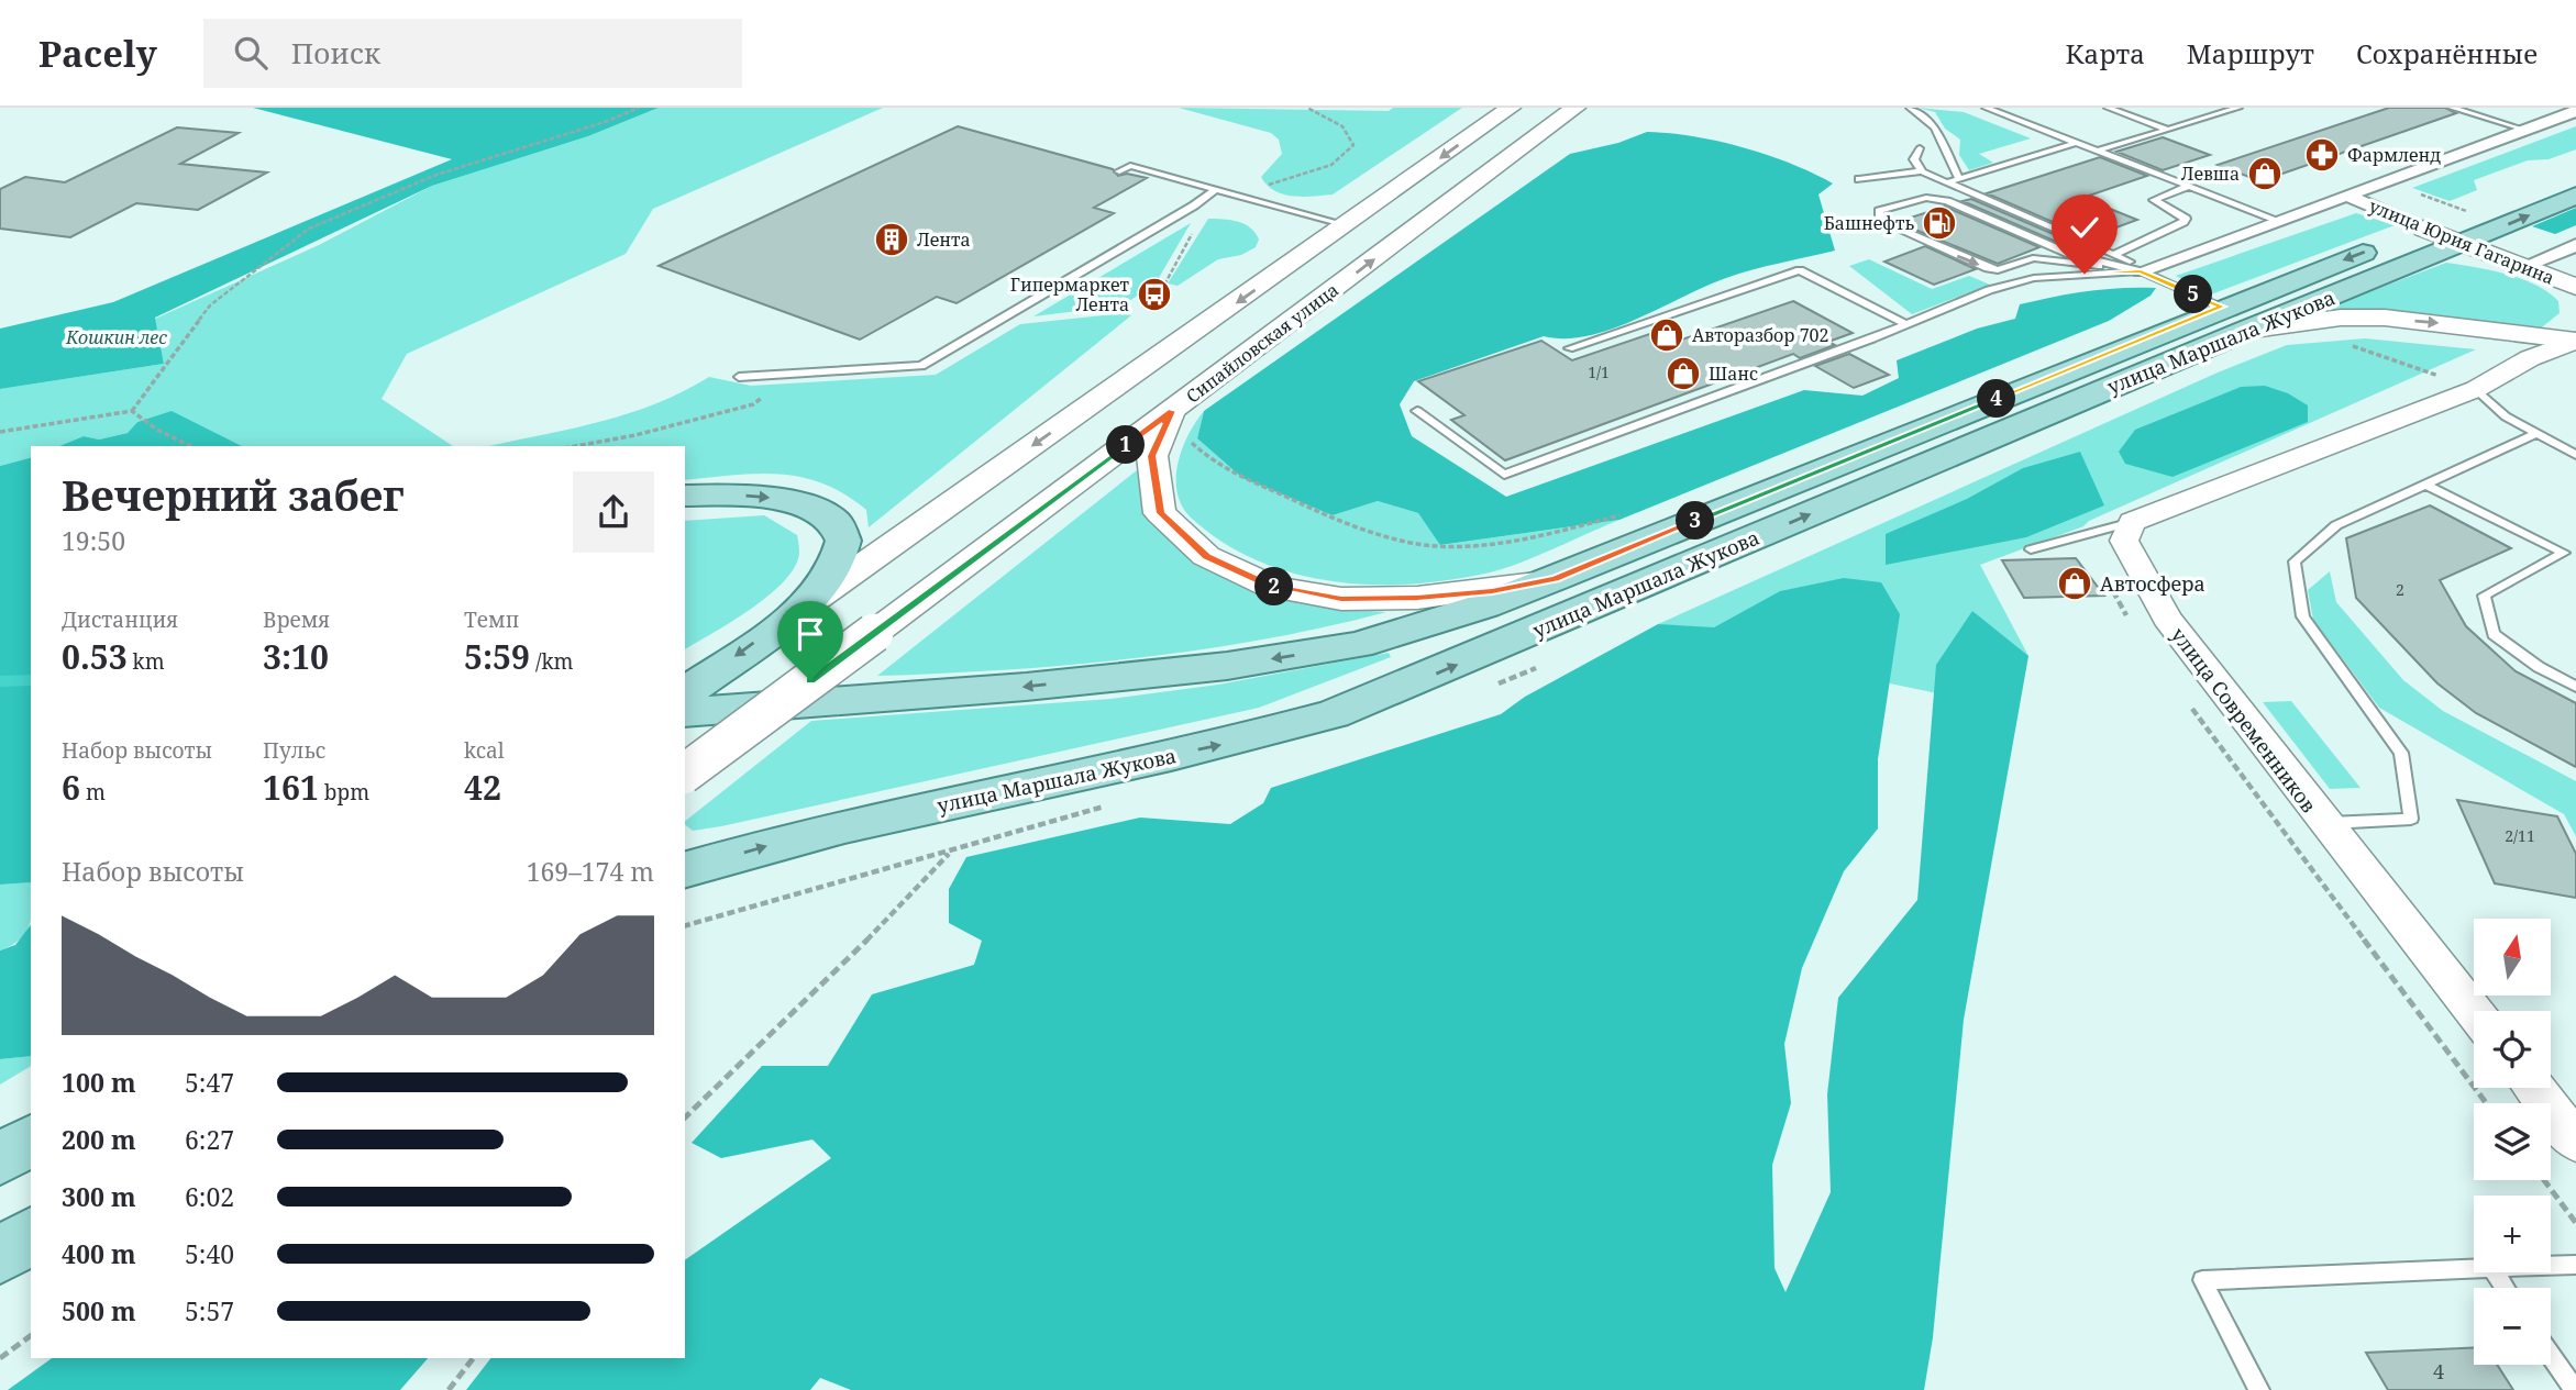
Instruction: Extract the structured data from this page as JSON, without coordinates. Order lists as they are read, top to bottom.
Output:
{
  "streets": {
    "main road": ["улица Юрия Гагарина", "улица Маршала Жукова", "Сипайловская улица"],
    "street": ["улица Современников"]
  },
  "crossings": [
    ["улица Юрия Гагарина", "улица Маршала Жукова"]
  ],
  "parks": ["Кошкин лес"],
  "places": {
    "pharmacy": ["Фармленд"],
    "shop": [
      "Левша",
      "Авторазбор 702",
      "Шанс",
      "Автосфера"
    ],
    "fuel station": ["Башнефть"],
    "building": ["Лента"],
    "bus stop": ["Гипермаркет Лента"]
  },
  "house_numbers": [
    "1/1",
    "2",
    "2/11",
    "4"
  ],
  "north": "top",
  "page": {
    "header": "Pacely",
    "search": "Поиск",
    "nav": ["Карта", "Маршрут", "Сохранённые"],
    "pins": [
      "5",
      "4",
      "1",
      "3",
      "2"
    ],
    "heading": ["Вечерний забег", "19:50"],
    "stats": [
      ["Дистанция", "0.53 km"],
      ["Время", "3:10"],
      ["Темп", "5:59 /km"],
      ["Набор высоты", "6 m"],
      ["Пульс", "161 bpm"],
      ["kcal", "42"]
    ],
    "chart": ["Набор высоты", "169–174 m"],
    "map_buttons": ["+", "−"],
    "list": [
      {
        "name": "100 m",
        "note": "5:47"
      },
      {
        "name": "200 m",
        "note": "6:27"
      },
      {
        "name": "300 m",
        "note": "6:02"
      },
      {
        "name": "400 m",
        "note": "5:40"
      },
      {
        "name": "500 m",
        "note": "5:57"
      }
    ]
  }
}
